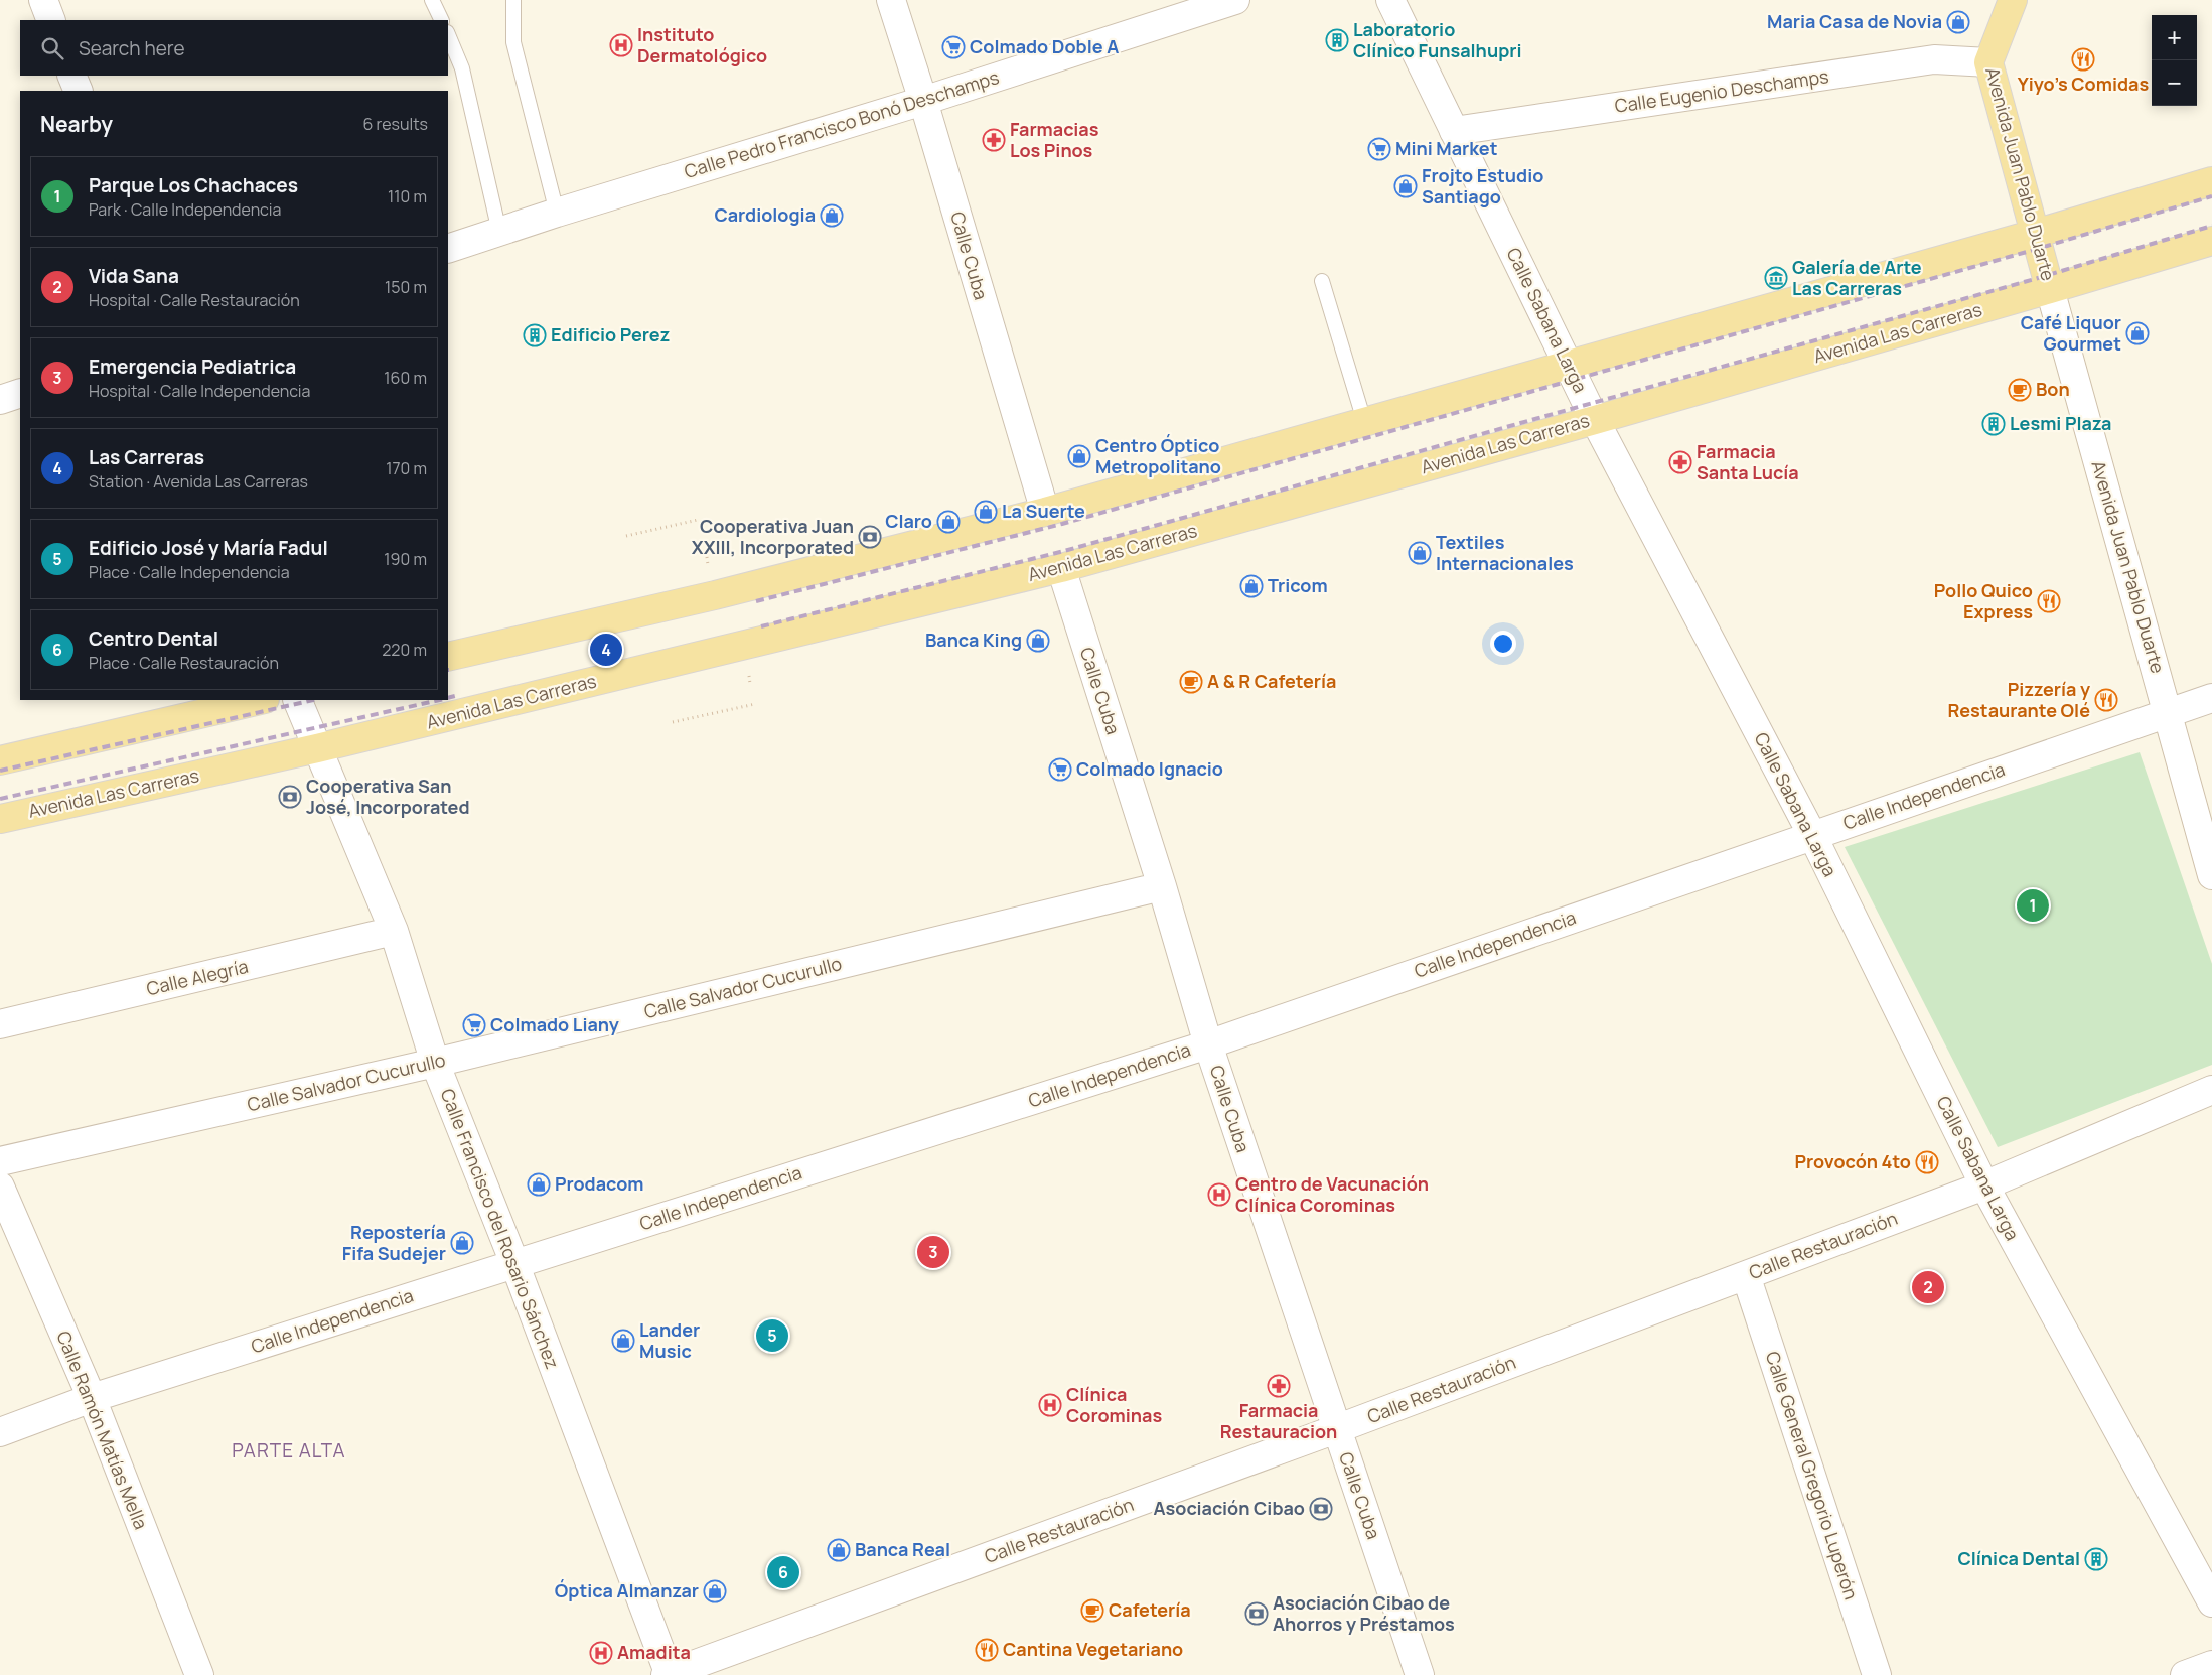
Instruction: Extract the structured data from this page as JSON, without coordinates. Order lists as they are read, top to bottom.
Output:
{
  "streets": {
    "main road": ["Avenida Juan Pablo Duarte", "Avenida Las Carreras"],
    "street": [
      "Calle Eugenio Deschamps",
      "Calle Pedro Francisco Bonó Deschamps",
      "Calle Cuba",
      "Calle Sabana Larga",
      "Calle Independencia",
      "Calle Alegría",
      "Calle Salvador Cucurullo",
      "Calle Francisco del Rosario Sánchez",
      "Calle Restauración",
      "Calle Ramón Matías Mella",
      "Calle General Gregorio Luperón"
    ]
  },
  "crossings": [
    ["Calle Eugenio Deschamps", "Avenida Juan Pablo Duarte"],
    ["Calle Eugenio Deschamps", "Calle Sabana Larga"],
    ["Calle Pedro Francisco Bonó Deschamps", "Calle Cuba"],
    ["Avenida Juan Pablo Duarte", "Avenida Las Carreras"],
    ["Avenida Juan Pablo Duarte", "Calle Independencia"],
    ["Calle Cuba", "Avenida Las Carreras"],
    ["Calle Cuba", "Calle Independencia"],
    ["Calle Cuba", "Calle Salvador Cucurullo"],
    ["Calle Cuba", "Calle Restauración"],
    ["Calle Sabana Larga", "Avenida Las Carreras"],
    ["Calle Sabana Larga", "Calle Independencia"],
    ["Calle Sabana Larga", "Calle Restauración"],
    ["Avenida Las Carreras", "Calle Francisco del Rosario Sánchez"],
    ["Calle Independencia", "Calle Francisco del Rosario Sánchez"],
    ["Calle Independencia", "Calle Ramón Matías Mella"],
    ["Calle Alegría", "Calle Francisco del Rosario Sánchez"],
    ["Calle Salvador Cucurullo", "Calle Francisco del Rosario Sánchez"],
    ["Calle Francisco del Rosario Sánchez", "Calle Restauración"],
    ["Calle Restauración", "Calle General Gregorio Luperón"]
  ],
  "districts": ["PARTE ALTA"],
  "places": {
    "shop": [
      "Maria Casa de Novia",
      "Frojto Estudio Santiago",
      "Cardiologia",
      "Café Liquor Gourmet",
      "Centro Óptico Metropolitano",
      "La Suerte",
      "Claro",
      "Textiles Internacionales",
      "Tricom",
      "Banca King",
      "Prodacom",
      "Repostería Fifa Sudejer",
      "Lander Music",
      "Banca Real",
      "Óptica Almanzar"
    ],
    "building": [
      "Laboratorio Clínico Funsalhupri",
      "Edificio Perez",
      "Lesmi Plaza",
      "Clínica Dental"
    ],
    "hospital": [
      "Instituto Dermatológico",
      "Centro de Vacunación Clínica Corominas",
      "Clínica Corominas",
      "Amadita"
    ],
    "supermarket": [
      "Colmado Doble A",
      "Mini Market",
      "Colmado Ignacio",
      "Colmado Liany"
    ],
    "restaurant": [
      "Yiyo's Comidas",
      "Pollo Quico Express",
      "Pizzería y Restaurante Olé",
      "Provocón 4to",
      "Cantina Vegetariano"
    ],
    "pharmacy": ["Farmacias Los Pinos", "Farmacia Santa Lucía", "Farmacia Restauracion"],
    "museum": ["Galería de Arte Las Carreras"],
    "cafe": ["Bon", "A & R Cafetería", "Cafetería"],
    "bank": [
      "Cooperativa Juan XXIII, Incorporated",
      "Cooperativa San José, Incorporated",
      "Asociación Cibao",
      "Asociación Cibao de Ahorros y Préstamos"
    ]
  },
  "page": {
    "map_buttons": ["+", "−"],
    "search": "Search here",
    "heading": ["Nearby", "6 results"],
    "list": [
      {
        "mark": "1",
        "name": "Parque Los Chachaces",
        "note": "Park · Calle Independencia",
        "value": "110 m"
      },
      {
        "mark": "2",
        "name": "Vida Sana",
        "note": "Hospital · Calle Restauración",
        "value": "150 m"
      },
      {
        "mark": "3",
        "name": "Emergencia Pediatrica",
        "note": "Hospital · Calle Independencia",
        "value": "160 m"
      },
      {
        "mark": "4",
        "name": "Las Carreras",
        "note": "Station · Avenida Las Carreras",
        "value": "170 m"
      },
      {
        "mark": "5",
        "name": "Edificio José y María Fadul",
        "note": "Place · Calle Independencia",
        "value": "190 m"
      },
      {
        "mark": "6",
        "name": "Centro Dental",
        "note": "Place · Calle Restauración",
        "value": "220 m"
      }
    ],
    "pins": [
      "4",
      "1",
      "3",
      "2",
      "5",
      "6"
    ]
  }
}
